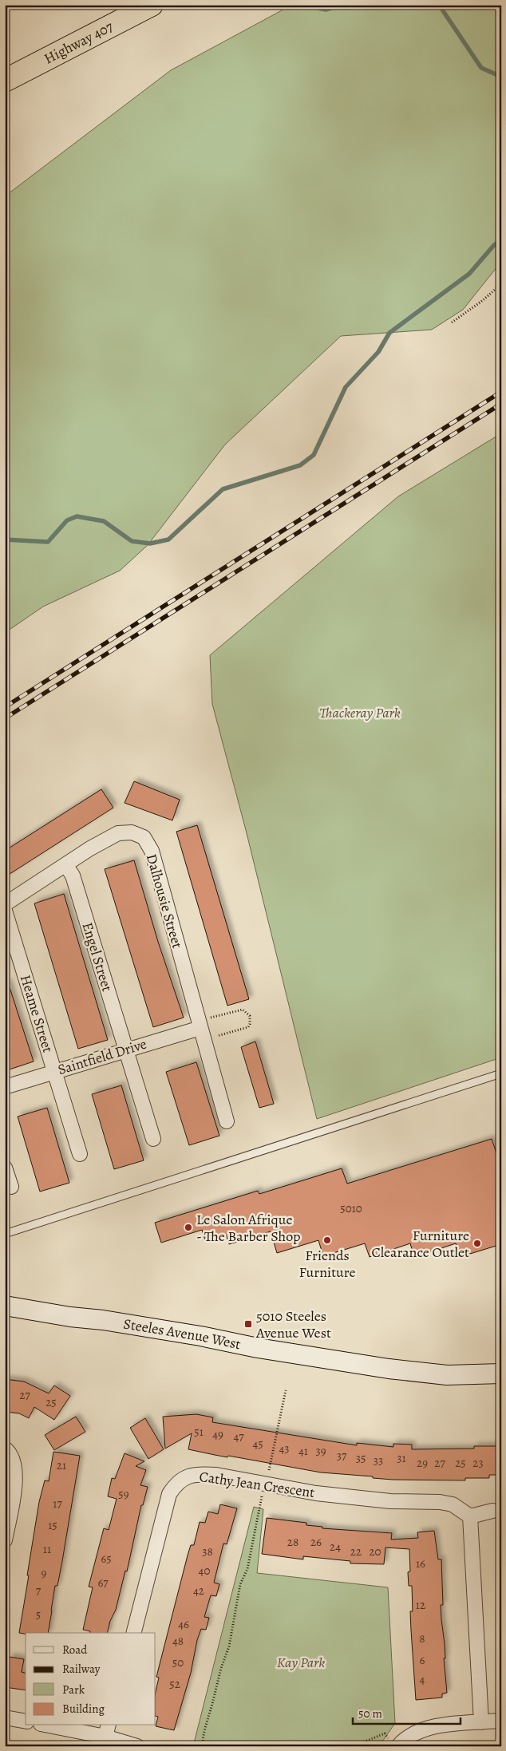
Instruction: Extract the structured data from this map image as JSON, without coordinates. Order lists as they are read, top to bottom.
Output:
{
  "streets": {
    "highway": ["Highway 407"],
    "main road": ["Steeles Avenue West"],
    "street": [
      "Dalhousie Street",
      "Engel Street",
      "Heame Street",
      "Saintfield Drive",
      "Cathy Jean Crescent"
    ]
  },
  "crossings": [
    ["Dalhousie Street", "Engel Street"],
    ["Dalhousie Street", "Saintfield Drive"],
    ["Engel Street", "Saintfield Drive"],
    ["Heame Street", "Saintfield Drive"]
  ],
  "parks": ["Thackeray Park", "Kay Park"],
  "places": {
    "other": ["Le Salon Afrique - The Barber Shop", "Friends Furniture", "Furniture Clearance Outlet"],
    "transit": ["5010 Steeles Avenue West"]
  },
  "house_numbers": [
    "5010",
    "27",
    "25",
    "51",
    "49",
    "47",
    "45",
    "43",
    "41",
    "39",
    "37",
    "35",
    "31",
    "33",
    "29",
    "27",
    "25",
    "23",
    "21",
    "59",
    "17",
    "15",
    "28",
    "26",
    "24",
    "11",
    "38",
    "22",
    "20",
    "65",
    "16",
    "40",
    "9",
    "67",
    "7",
    "42",
    "12",
    "5",
    "46",
    "8",
    "48",
    "6",
    "50",
    "4",
    "52"
  ],
  "legend": [
    "Road",
    "Railway",
    "Park",
    "Building"
  ],
  "scale_bar": "50 m"
}
